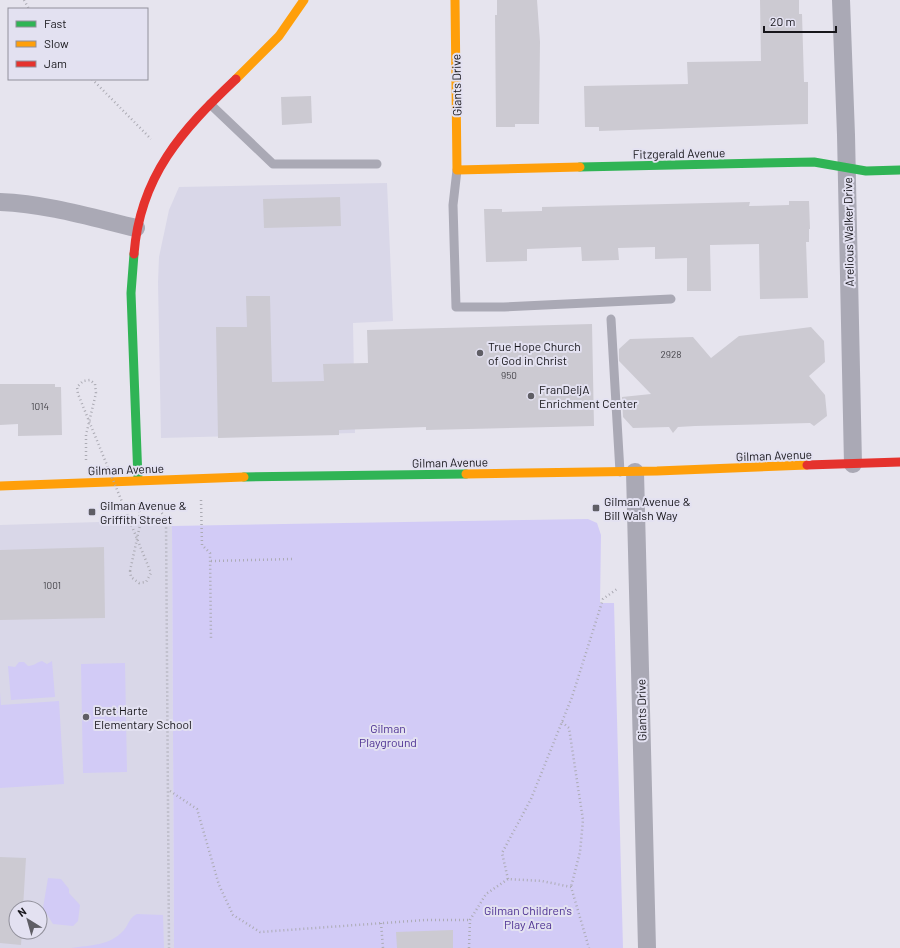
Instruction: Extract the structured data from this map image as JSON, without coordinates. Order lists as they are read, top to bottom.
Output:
{
  "streets": {
    "street": [
      "Giants Drive",
      "Fitzgerald Avenue",
      "Arelious Walker Drive",
      "Gilman Avenue"
    ]
  },
  "crossings": [
    ["Giants Drive", "Fitzgerald Avenue"],
    ["Giants Drive", "Gilman Avenue"],
    ["Fitzgerald Avenue", "Arelious Walker Drive"],
    ["Arelious Walker Drive", "Gilman Avenue"]
  ],
  "parks": ["Gilman Playground", "Gilman Children's Play Area"],
  "places": {
    "other": ["True Hope Church of God in Christ", "FranDeljA Enrichment Center", "Bret Harte Elementary School"],
    "transit": ["Gilman Avenue & Bill Walsh Way", "Gilman Avenue & Griffith Street"]
  },
  "house_numbers": [
    "2928",
    "950",
    "1014",
    "1001"
  ],
  "legend": ["Fast", "Slow", "Jam"],
  "scale_bar": "20 m",
  "north": "top left"
}
